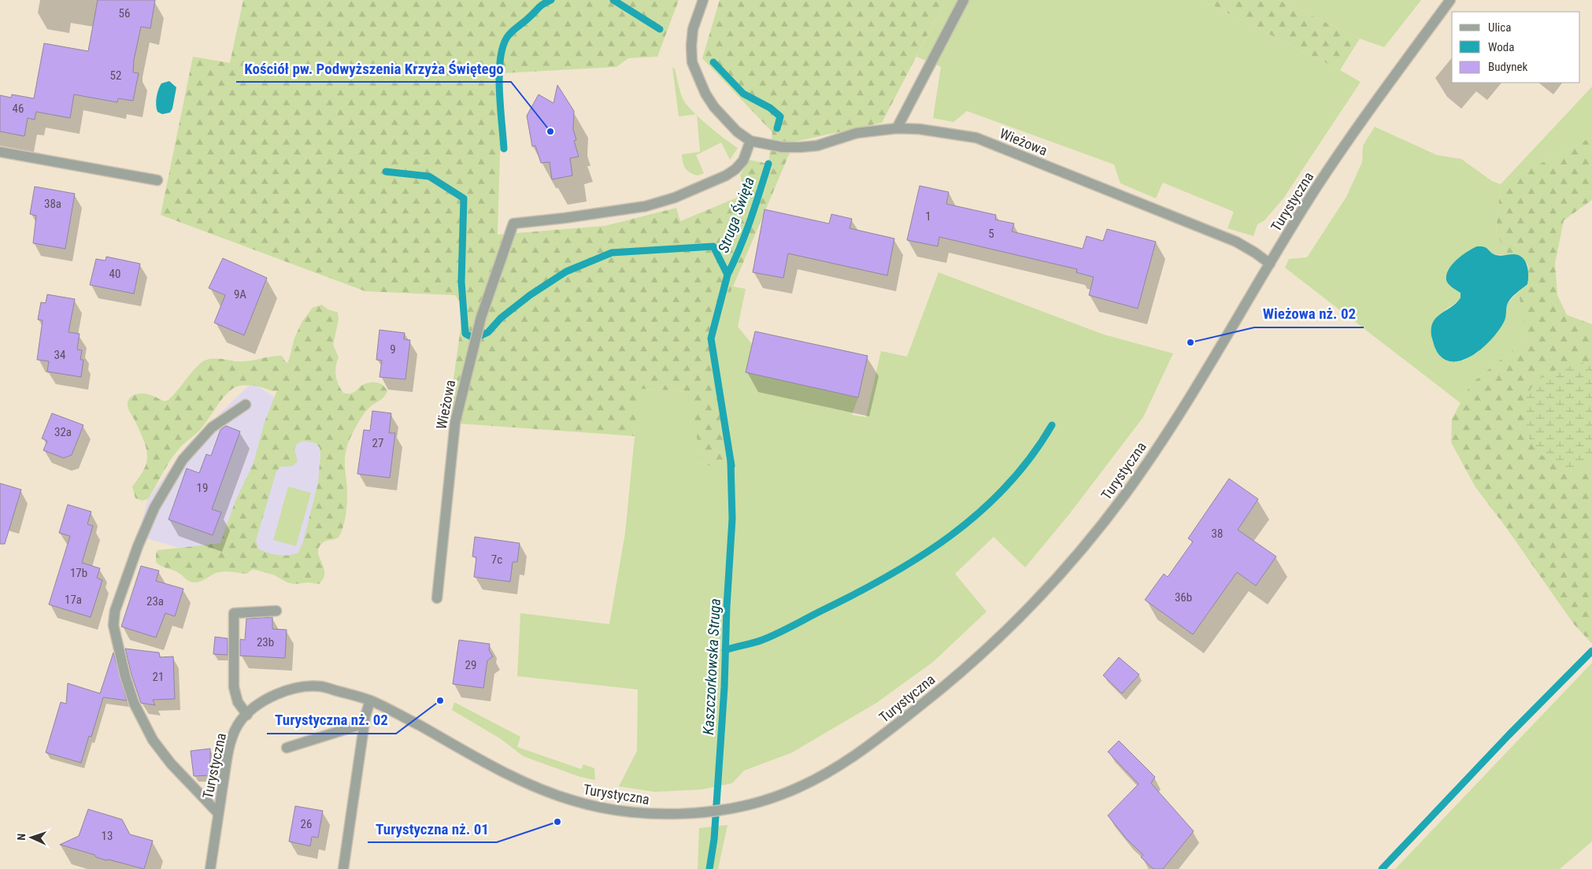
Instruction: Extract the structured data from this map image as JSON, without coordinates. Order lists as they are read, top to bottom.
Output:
{
  "streets": {
    "street": ["Wieżowa", "Turystyczna"]
  },
  "crossings": [
    ["Wieżowa", "Turystyczna"]
  ],
  "water": ["Struga Święta", "Kaszczorkowska Struga"],
  "places": [
    "Kościół pw. Podwyższenia Krzyża Świętego",
    "Wieżowa nż. 02",
    "Turystyczna nż. 02",
    "Turystyczna nż. 01"
  ],
  "house_numbers": [
    "56",
    "52",
    "46",
    "38a",
    "1",
    "5",
    "40",
    "9A",
    "9",
    "34",
    "32a",
    "27",
    "19",
    "38",
    "7c",
    "17b",
    "36b",
    "17a",
    "23a",
    "23b",
    "29",
    "21",
    "26",
    "13"
  ],
  "legend": ["Ulica", "Woda", "Budynek"],
  "north": "left"
}
